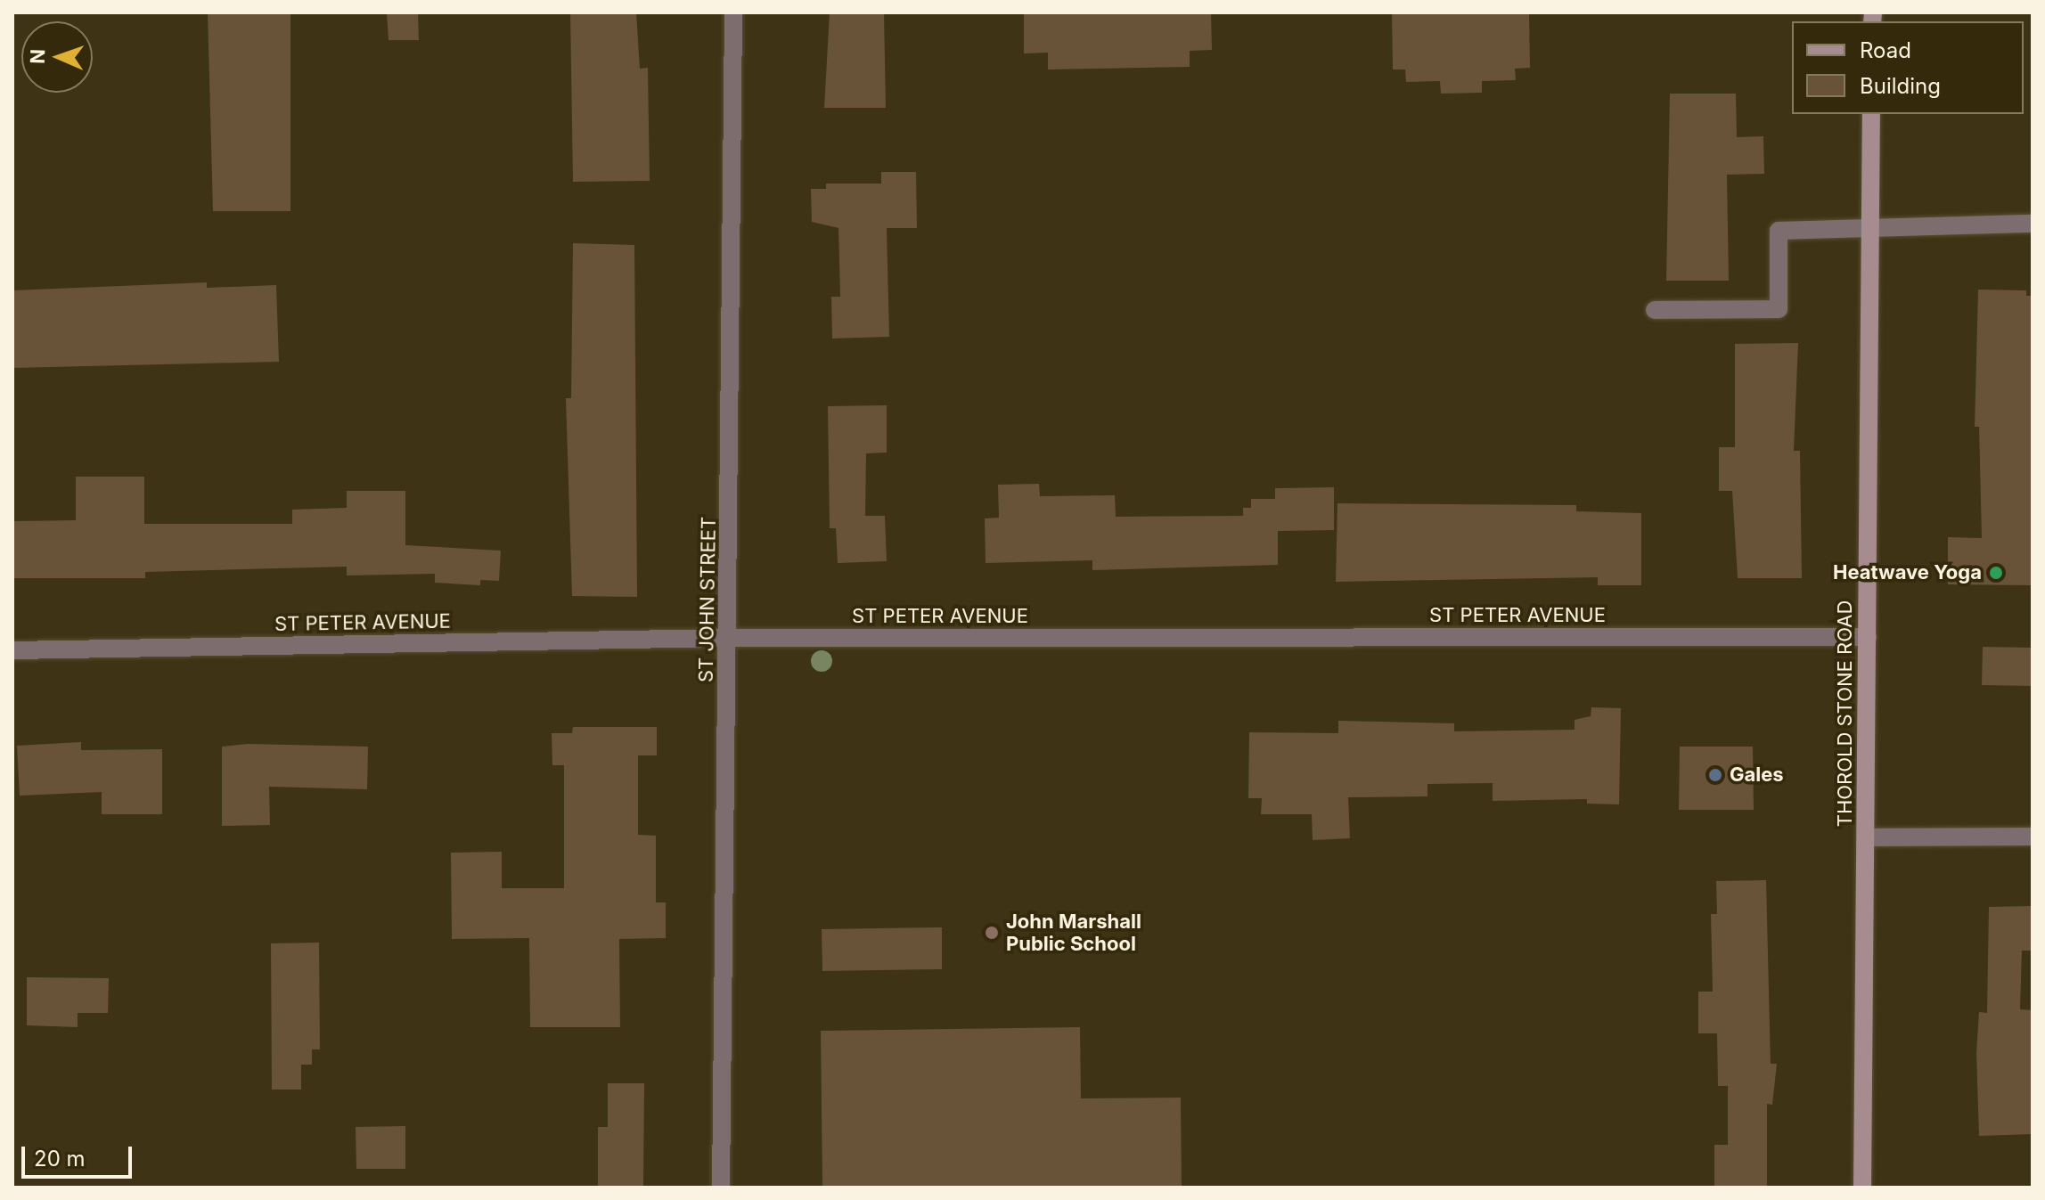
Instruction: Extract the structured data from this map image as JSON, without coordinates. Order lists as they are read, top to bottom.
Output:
{
  "streets": {
    "main road": ["THOROLD STONE ROAD"],
    "street": ["ST JOHN STREET", "ST PETER AVENUE"]
  },
  "crossings": [
    ["ST JOHN STREET", "ST PETER AVENUE"],
    ["ST PETER AVENUE", "THOROLD STONE ROAD"]
  ],
  "places": ["Heatwave Yoga", "Gales", "John Marshall Public School"],
  "legend": ["Road", "Building"],
  "scale_bar": "20 m",
  "north": "left"
}
